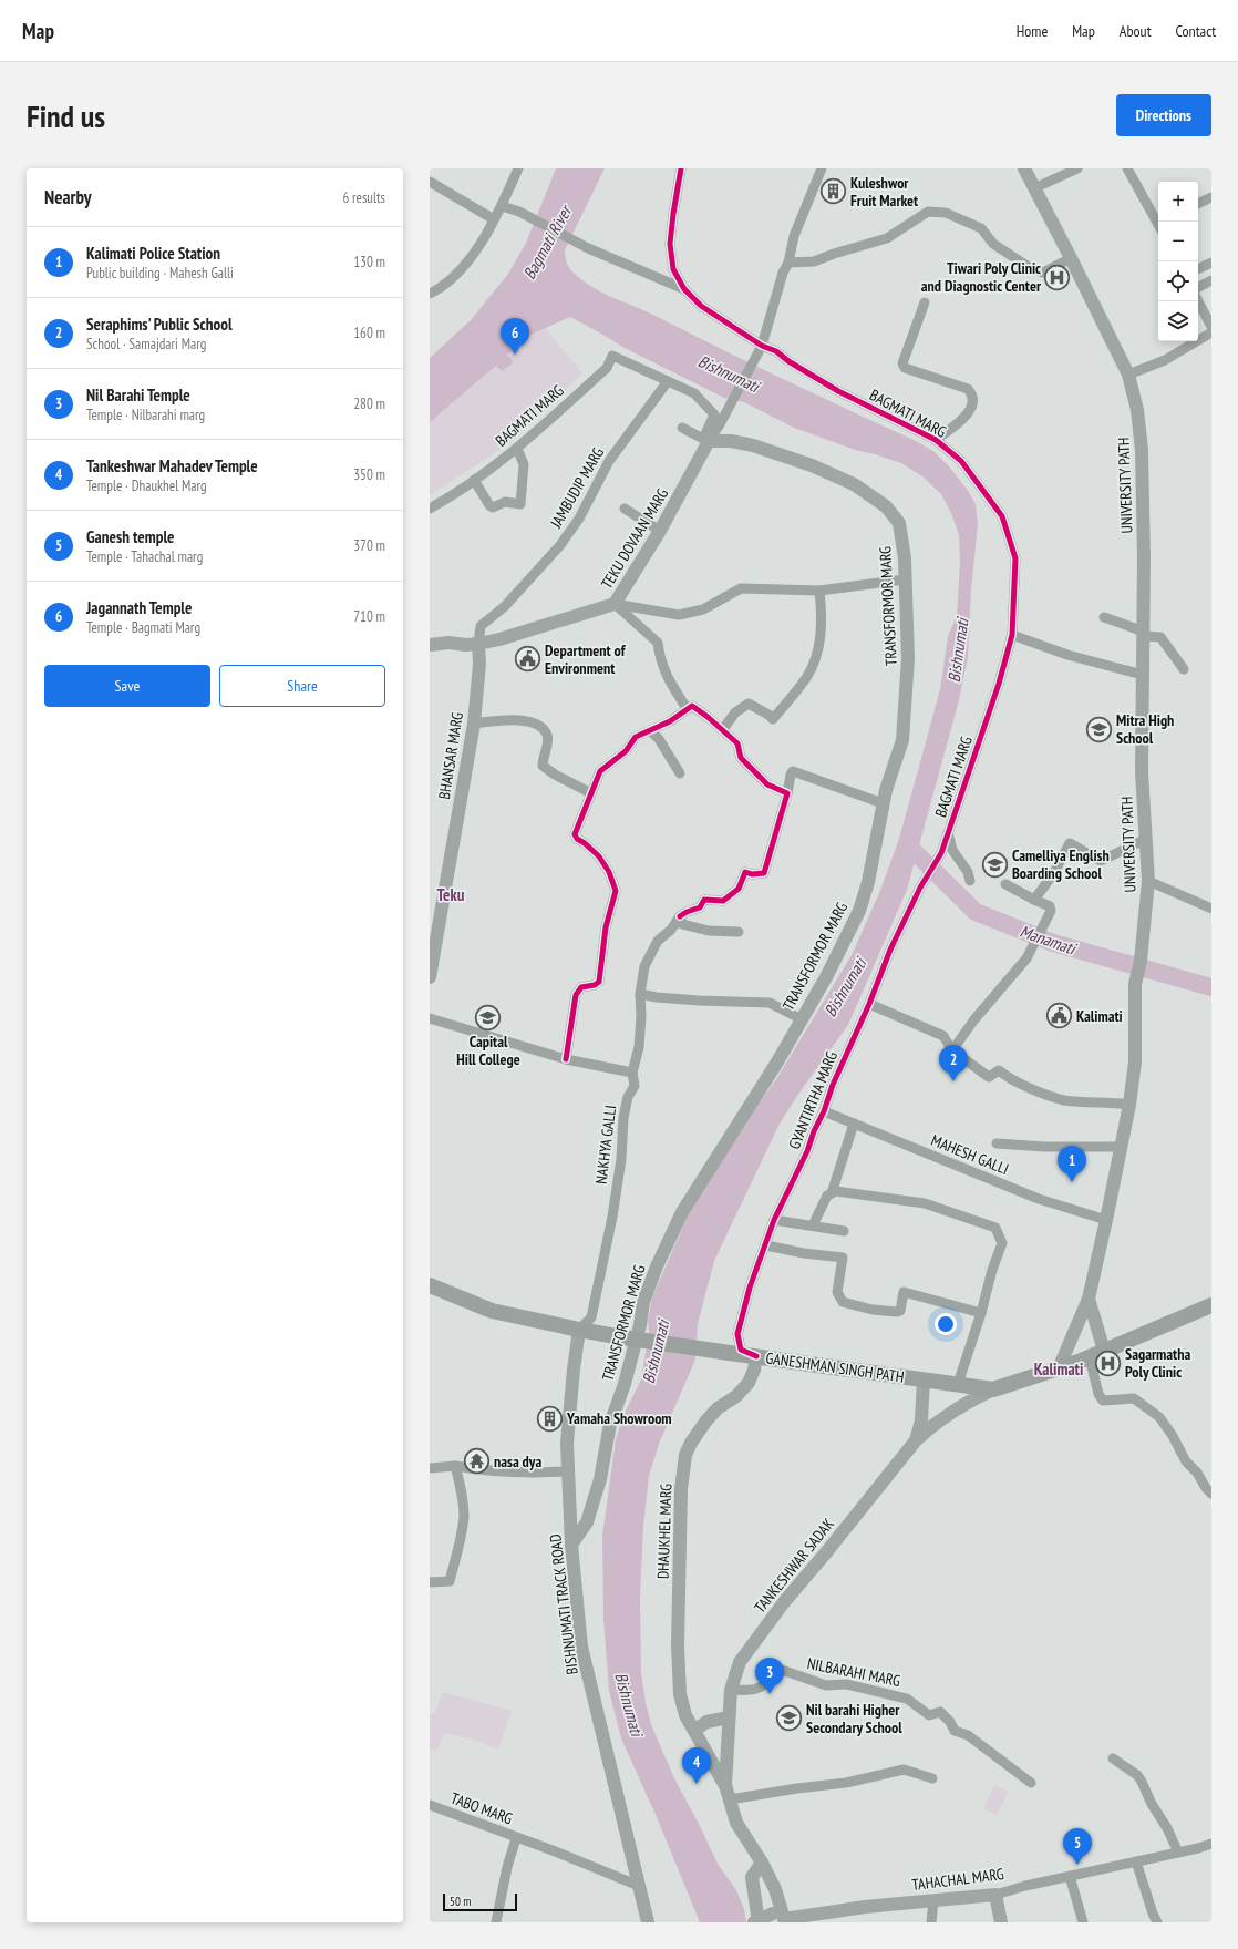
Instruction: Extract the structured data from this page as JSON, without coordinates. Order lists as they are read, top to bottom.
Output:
{
  "streets": {
    "highway": ["GANESHMAN SINGH PATH"],
    "main road": [
      "UNIVERSITY PATH",
      "TEKU DOVAAN MARG",
      "TRANSFORMOR MARG",
      "BHANSAR MARG",
      "DHAUKHEL MARG",
      "TANKESHWAR SADAK",
      "BISHNUMATI TRACK ROAD",
      "TAHACHAL MARG"
    ],
    "street": [
      "BAGMATI MARG",
      "JAMBUDIP MARG",
      "GYANTIRTHA MARG",
      "NAKHYA GALLI",
      "MAHESH GALLI",
      "NILBARAHI MARG",
      "TABO MARG"
    ]
  },
  "crossings": [
    ["BAGMATI MARG", "JAMBUDIP MARG"],
    ["BAGMATI MARG", "TEKU DOVAAN MARG"],
    ["BAGMATI MARG", "GYANTIRTHA MARG"],
    ["UNIVERSITY PATH", "MAHESH GALLI"],
    ["UNIVERSITY PATH", "GANESHMAN SINGH PATH"],
    ["JAMBUDIP MARG", "TEKU DOVAAN MARG"],
    ["JAMBUDIP MARG", "BHANSAR MARG"],
    ["TEKU DOVAAN MARG", "TRANSFORMOR MARG"],
    ["TEKU DOVAAN MARG", "BHANSAR MARG"],
    ["TRANSFORMOR MARG", "BISHNUMATI TRACK ROAD"],
    ["GYANTIRTHA MARG", "MAHESH GALLI"],
    ["GYANTIRTHA MARG", "GANESHMAN SINGH PATH"],
    ["GYANTIRTHA MARG", "DHAUKHEL MARG"],
    ["NAKHYA GALLI", "GANESHMAN SINGH PATH"],
    ["NAKHYA GALLI", "BISHNUMATI TRACK ROAD"],
    ["GANESHMAN SINGH PATH", "DHAUKHEL MARG"],
    ["GANESHMAN SINGH PATH", "TANKESHWAR SADAK"],
    ["GANESHMAN SINGH PATH", "BISHNUMATI TRACK ROAD"],
    ["DHAUKHEL MARG", "TANKESHWAR SADAK"],
    ["TANKESHWAR SADAK", "NILBARAHI MARG"]
  ],
  "districts": ["Teku", "Kalimati"],
  "water": ["Bagmati River", "Bishnumati", "Manamati"],
  "places": {
    "building": ["Kuleshwor Fruit Market", "Yamaha Showroom"],
    "hospital": ["Tiwari Poly Clinic and Diagnostic Center", "Sagarmatha Poly Clinic"],
    "public building": ["Department of Environment", "Kalimati"],
    "school or university": [
      "Mitra High School",
      "Camelliya English Boarding School",
      "Capital Hill College",
      "Nil barahi Higher Secondary School"
    ],
    "temple": ["nasa dya"]
  },
  "scale_bar": "50 m",
  "page": {
    "header": "Map",
    "nav": [
      "Home",
      "Map",
      "About",
      "Contact"
    ],
    "buttons": [
      "Directions",
      ["Save", "Share"]
    ],
    "title": "Find us",
    "heading": ["Nearby", "6 results"],
    "map_buttons": ["+", "−"],
    "list": [
      {
        "mark": "1",
        "name": "Kalimati Police Station",
        "note": "Public building · Mahesh Galli",
        "value": "130 m"
      },
      {
        "mark": "2",
        "name": "Seraphims' Public School",
        "note": "School · Samajdari Marg",
        "value": "160 m"
      },
      {
        "mark": "3",
        "name": "Nil Barahi Temple",
        "note": "Temple · Nilbarahi marg",
        "value": "280 m"
      },
      {
        "mark": "4",
        "name": "Tankeshwar Mahadev Temple",
        "note": "Temple · Dhaukhel Marg",
        "value": "350 m"
      },
      {
        "mark": "5",
        "name": "Ganesh temple",
        "note": "Temple · Tahachal marg",
        "value": "370 m"
      },
      {
        "mark": "6",
        "name": "Jagannath Temple",
        "note": "Temple · Bagmati Marg",
        "value": "710 m"
      }
    ],
    "pins": [
      "6",
      "2",
      "1",
      "3",
      "4",
      "5"
    ],
    "scale": "50 m"
  }
}
